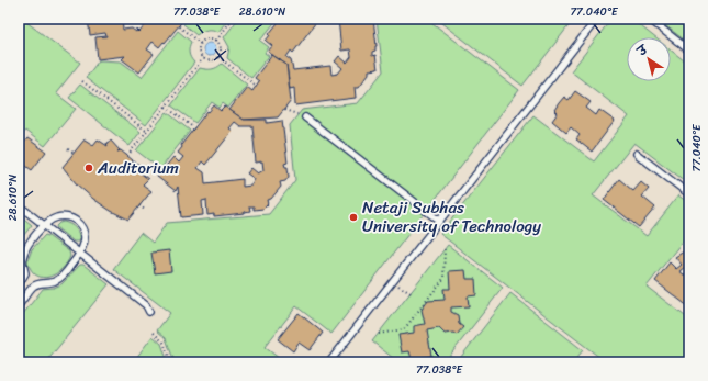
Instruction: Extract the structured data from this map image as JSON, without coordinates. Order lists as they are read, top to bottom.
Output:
{
  "places": ["Auditorium", "Netaji Subhas University of Technology"],
  "north": "top left",
  "coordinates": ["77.038°E", "28.610°N", "77.040°E"]
}
